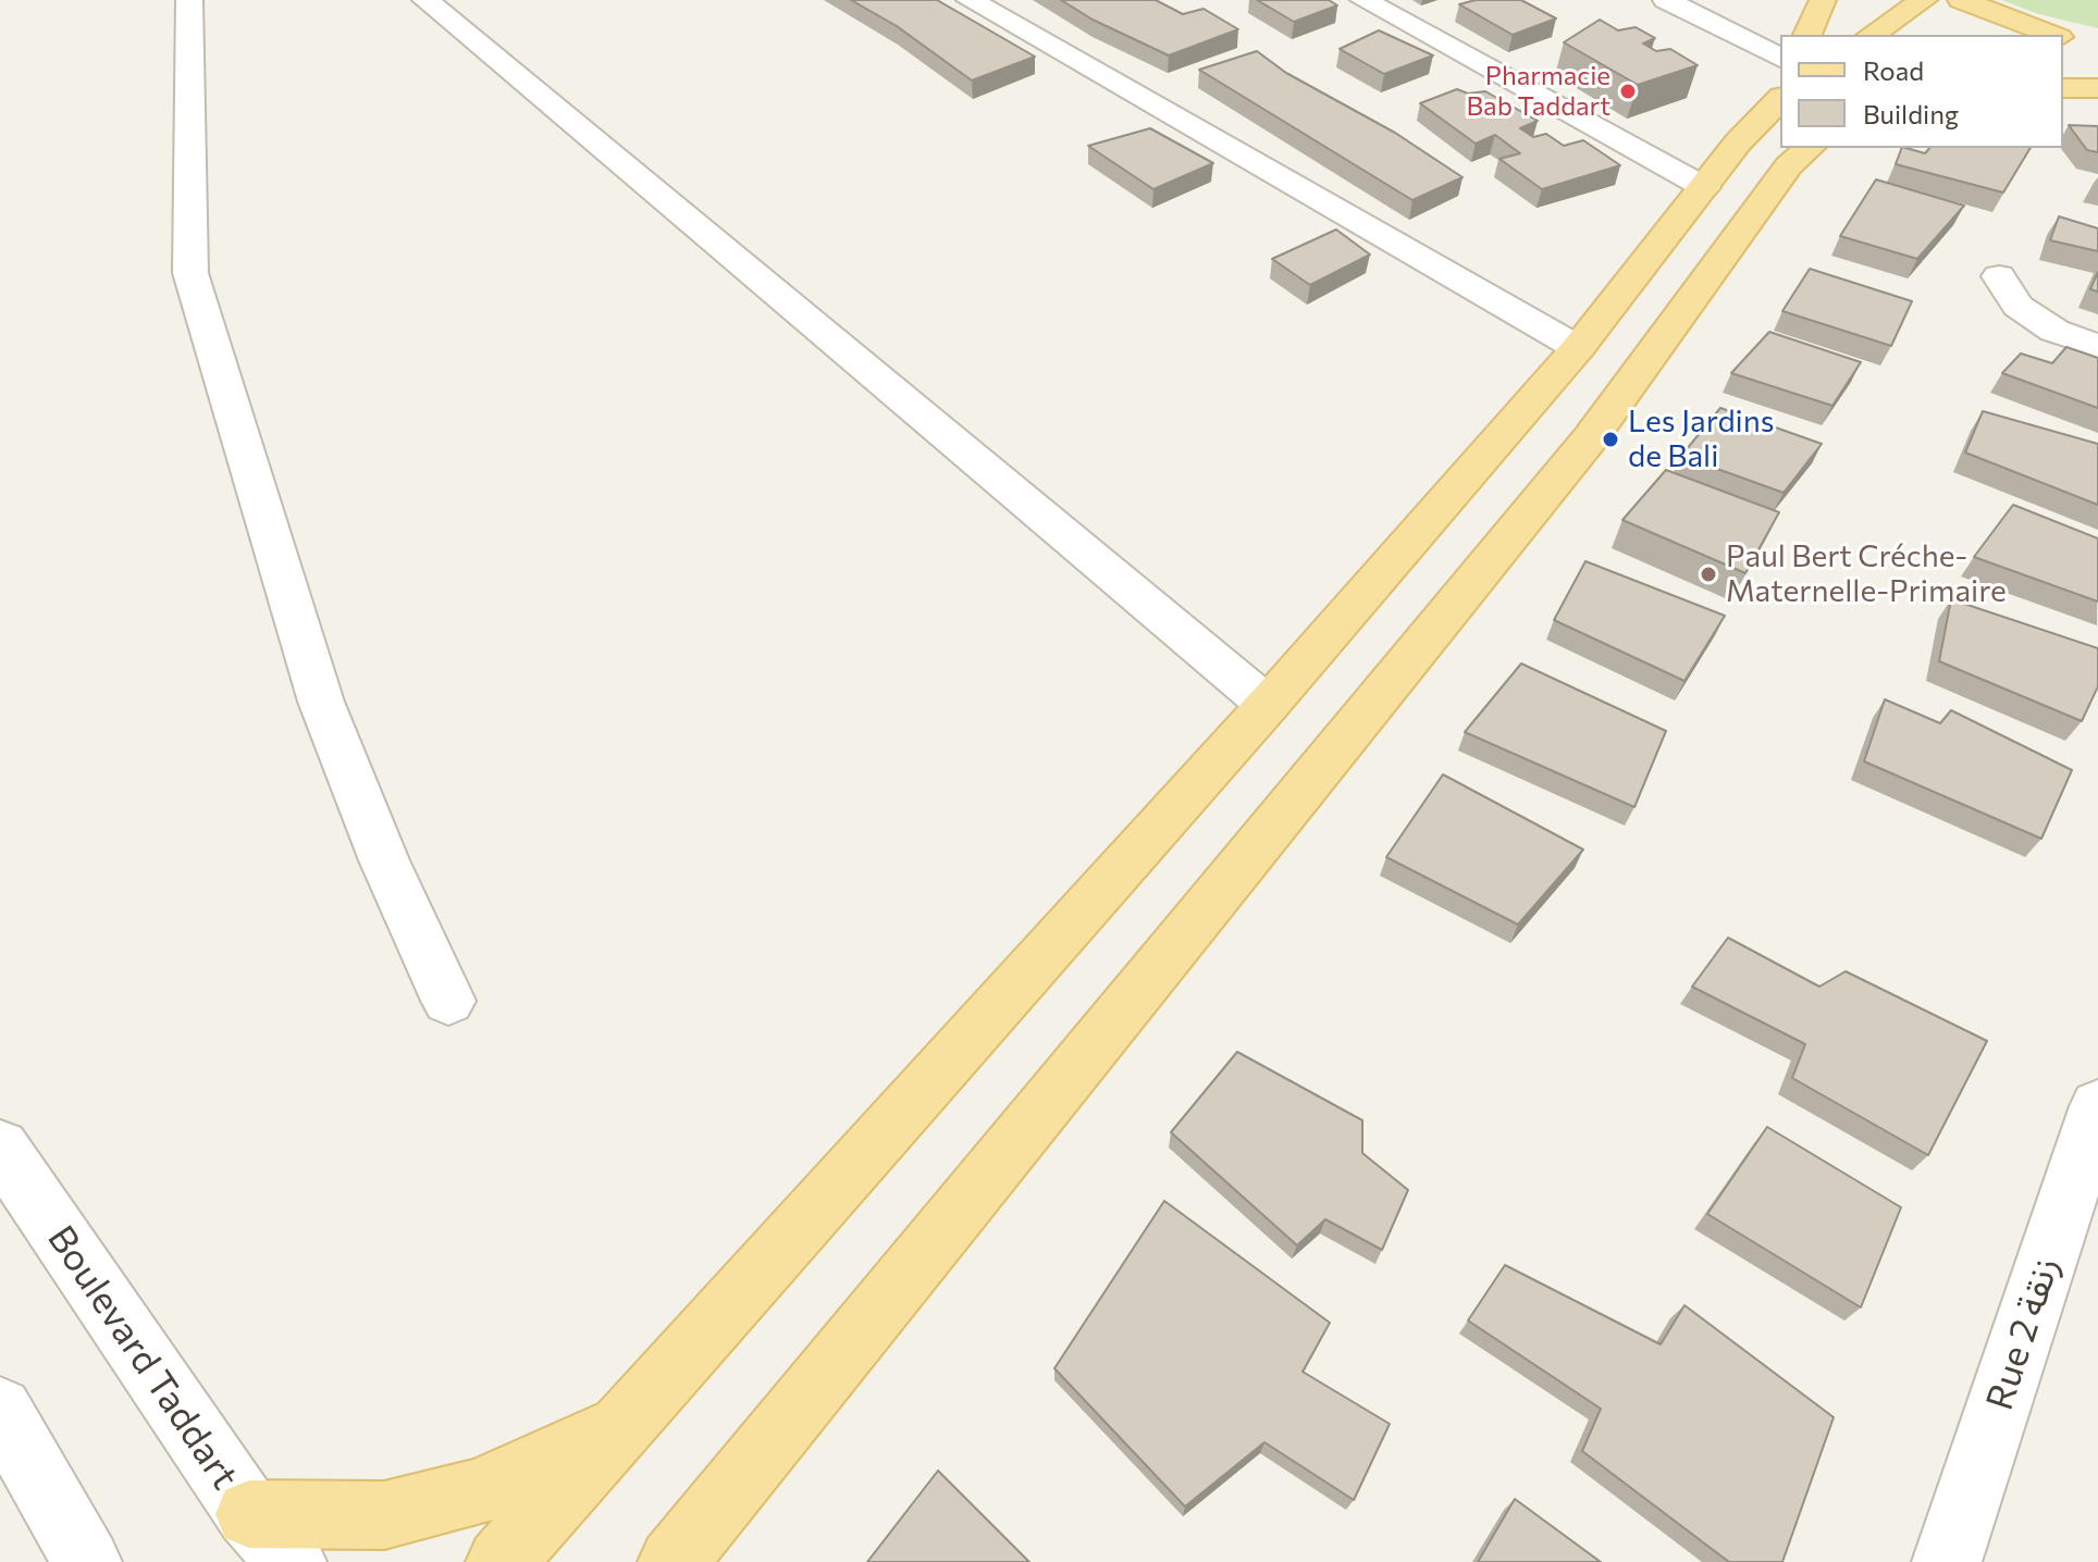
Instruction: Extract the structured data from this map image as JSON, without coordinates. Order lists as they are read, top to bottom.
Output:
{
  "streets": {
    "street": ["Rue 2 زنقة", "Boulevard Taddart"]
  },
  "places": ["Pharmacie Bab Taddart", "Les Jardins de Bali", "Paul Bert Créche- Maternelle-Primaire"],
  "legend": ["Road", "Building"]
}
